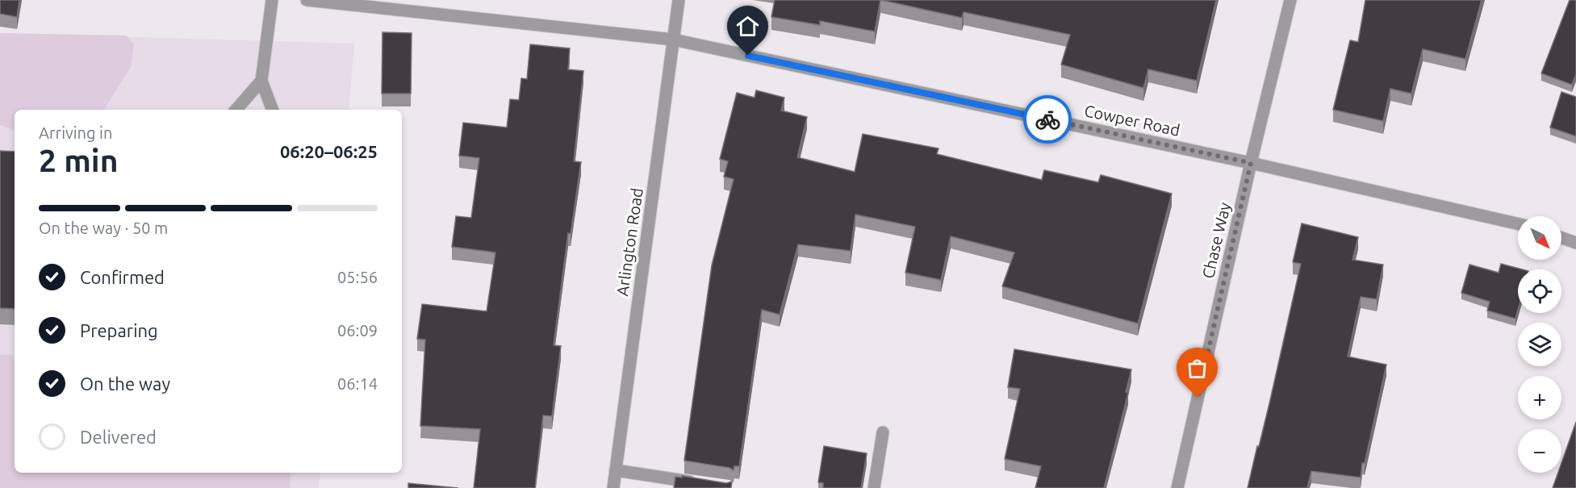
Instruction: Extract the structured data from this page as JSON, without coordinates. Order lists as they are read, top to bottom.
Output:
{
  "streets": {
    "street": ["Cowper Road", "Chase Way", "Arlington Road"]
  },
  "crossings": [
    ["Cowper Road", "Chase Way"],
    ["Cowper Road", "Arlington Road"]
  ],
  "north": "bottom right",
  "page": {
    "heading": ["2 min", "Arriving in", "06:20–06:25"],
    "bar": "On the way · 50 m",
    "map_buttons": ["+", "−"],
    "list": [
      ["Confirmed", "05:56"],
      ["Preparing", "06:09"],
      ["On the way", "06:14"],
      "Delivered"
    ]
  }
}
